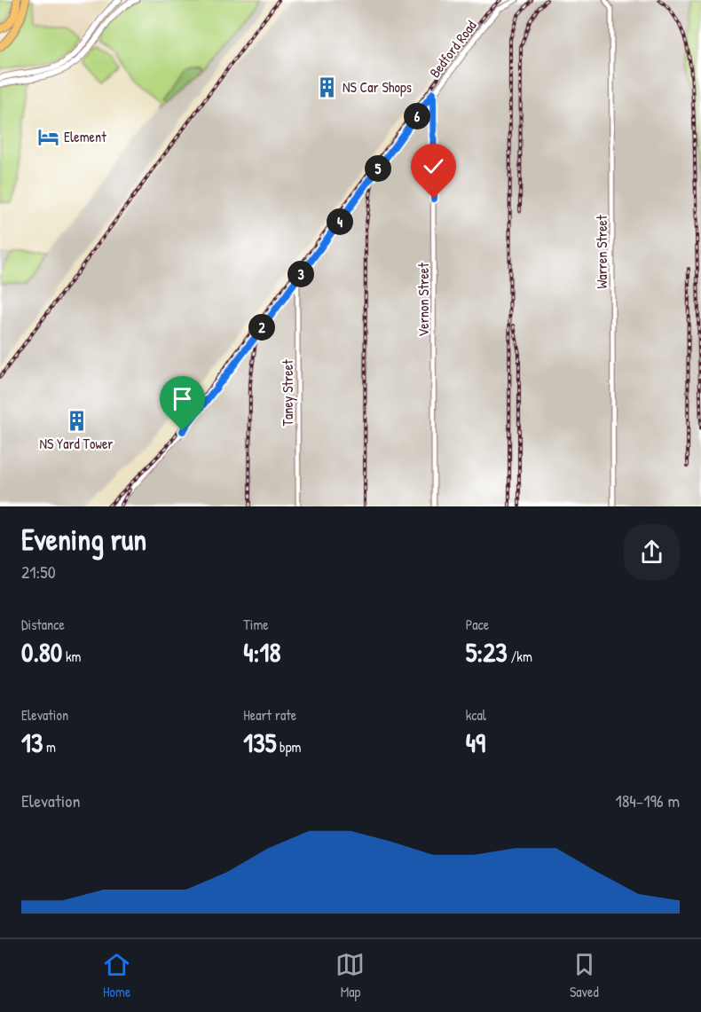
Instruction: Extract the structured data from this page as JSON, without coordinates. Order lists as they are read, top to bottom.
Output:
{
  "streets": {
    "street": [
      "Bedford Road",
      "Warren Street",
      "Vernon Street",
      "Taney Street"
    ]
  },
  "crossings": [
    ["Bedford Road", "Vernon Street"],
    ["Bedford Road", "Taney Street"]
  ],
  "places": {
    "building": ["NS Car Shops", "NS Yard Tower"],
    "hotel": ["Element"]
  },
  "page": {
    "pins": [
      "6",
      "5",
      "4",
      "3",
      "2"
    ],
    "heading": ["Evening run", "21:50"],
    "stats": [
      ["Distance", "0.80 km"],
      ["Time", "4:18"],
      ["Pace", "5:23 /km"],
      ["Elevation", "13 m"],
      ["Heart rate", "135 bpm"],
      ["kcal", "49"]
    ],
    "chart": ["Elevation", "184–196 m"],
    "tabs": ["Home", "Map", "Saved"]
  }
}
